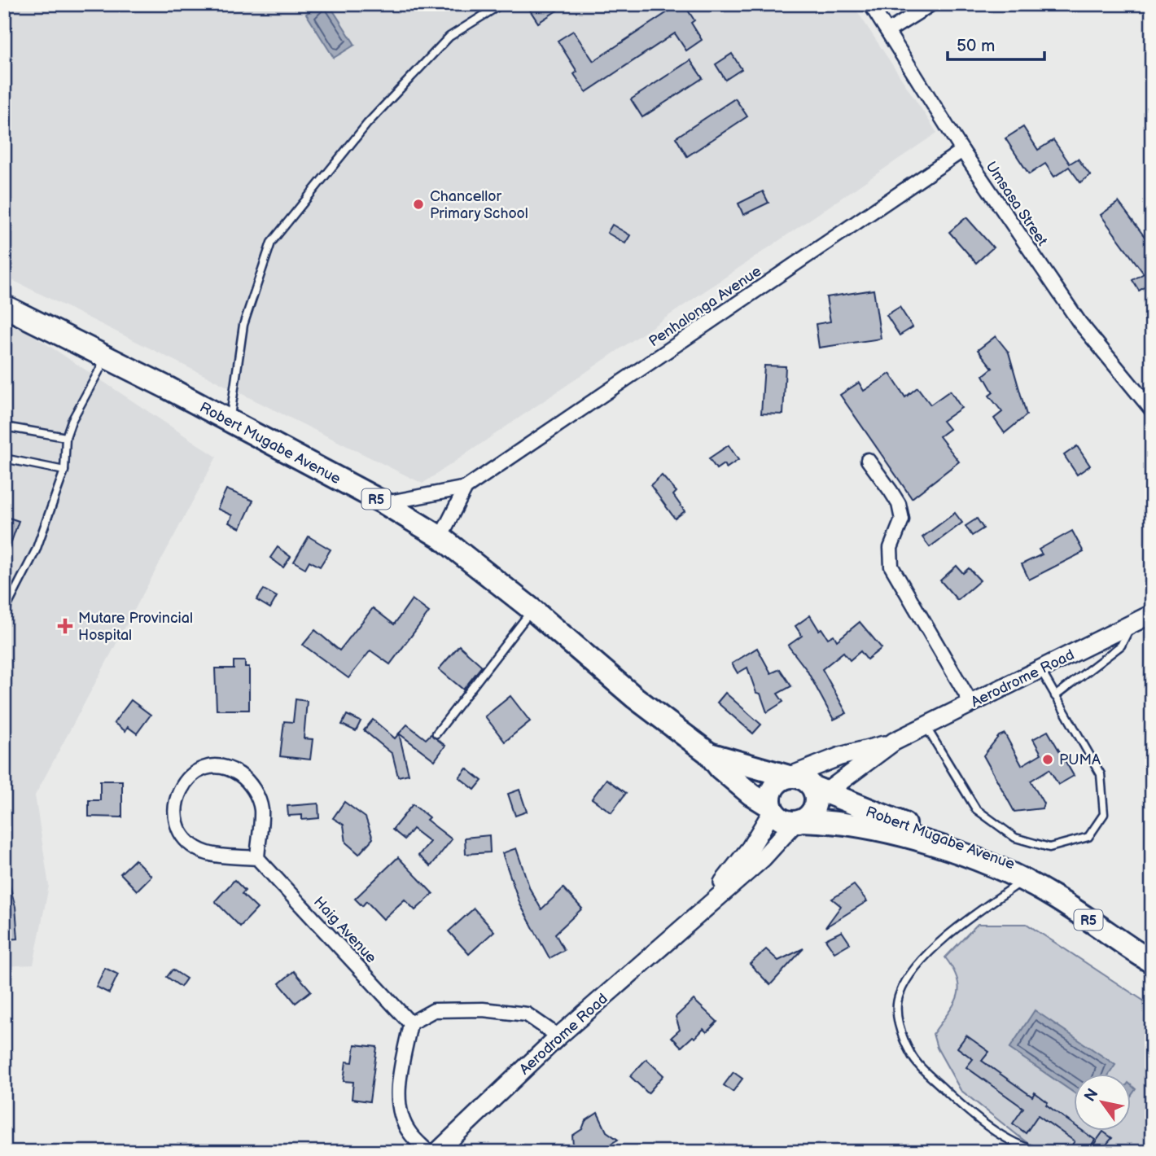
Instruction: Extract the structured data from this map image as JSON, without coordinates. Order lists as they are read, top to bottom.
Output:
{
  "streets": {
    "highway": ["Robert Mugabe Avenue", "R5"],
    "street": [
      "Umsasa Street",
      "Penhalonga Avenue",
      "Aerodrome Road",
      "Haig Avenue"
    ]
  },
  "crossings": [
    ["Umsasa Street", "Penhalonga Avenue"],
    ["Penhalonga Avenue", "Robert Mugabe Avenue"],
    ["Robert Mugabe Avenue", "R5"],
    ["Robert Mugabe Avenue", "Aerodrome Road"],
    ["R5", "Aerodrome Road"]
  ],
  "places": {
    "other": ["Chancellor Primary School", "PUMA"],
    "health": ["Mutare Provincial Hospital"]
  },
  "scale_bar": "50 m",
  "north": "top left"
}
